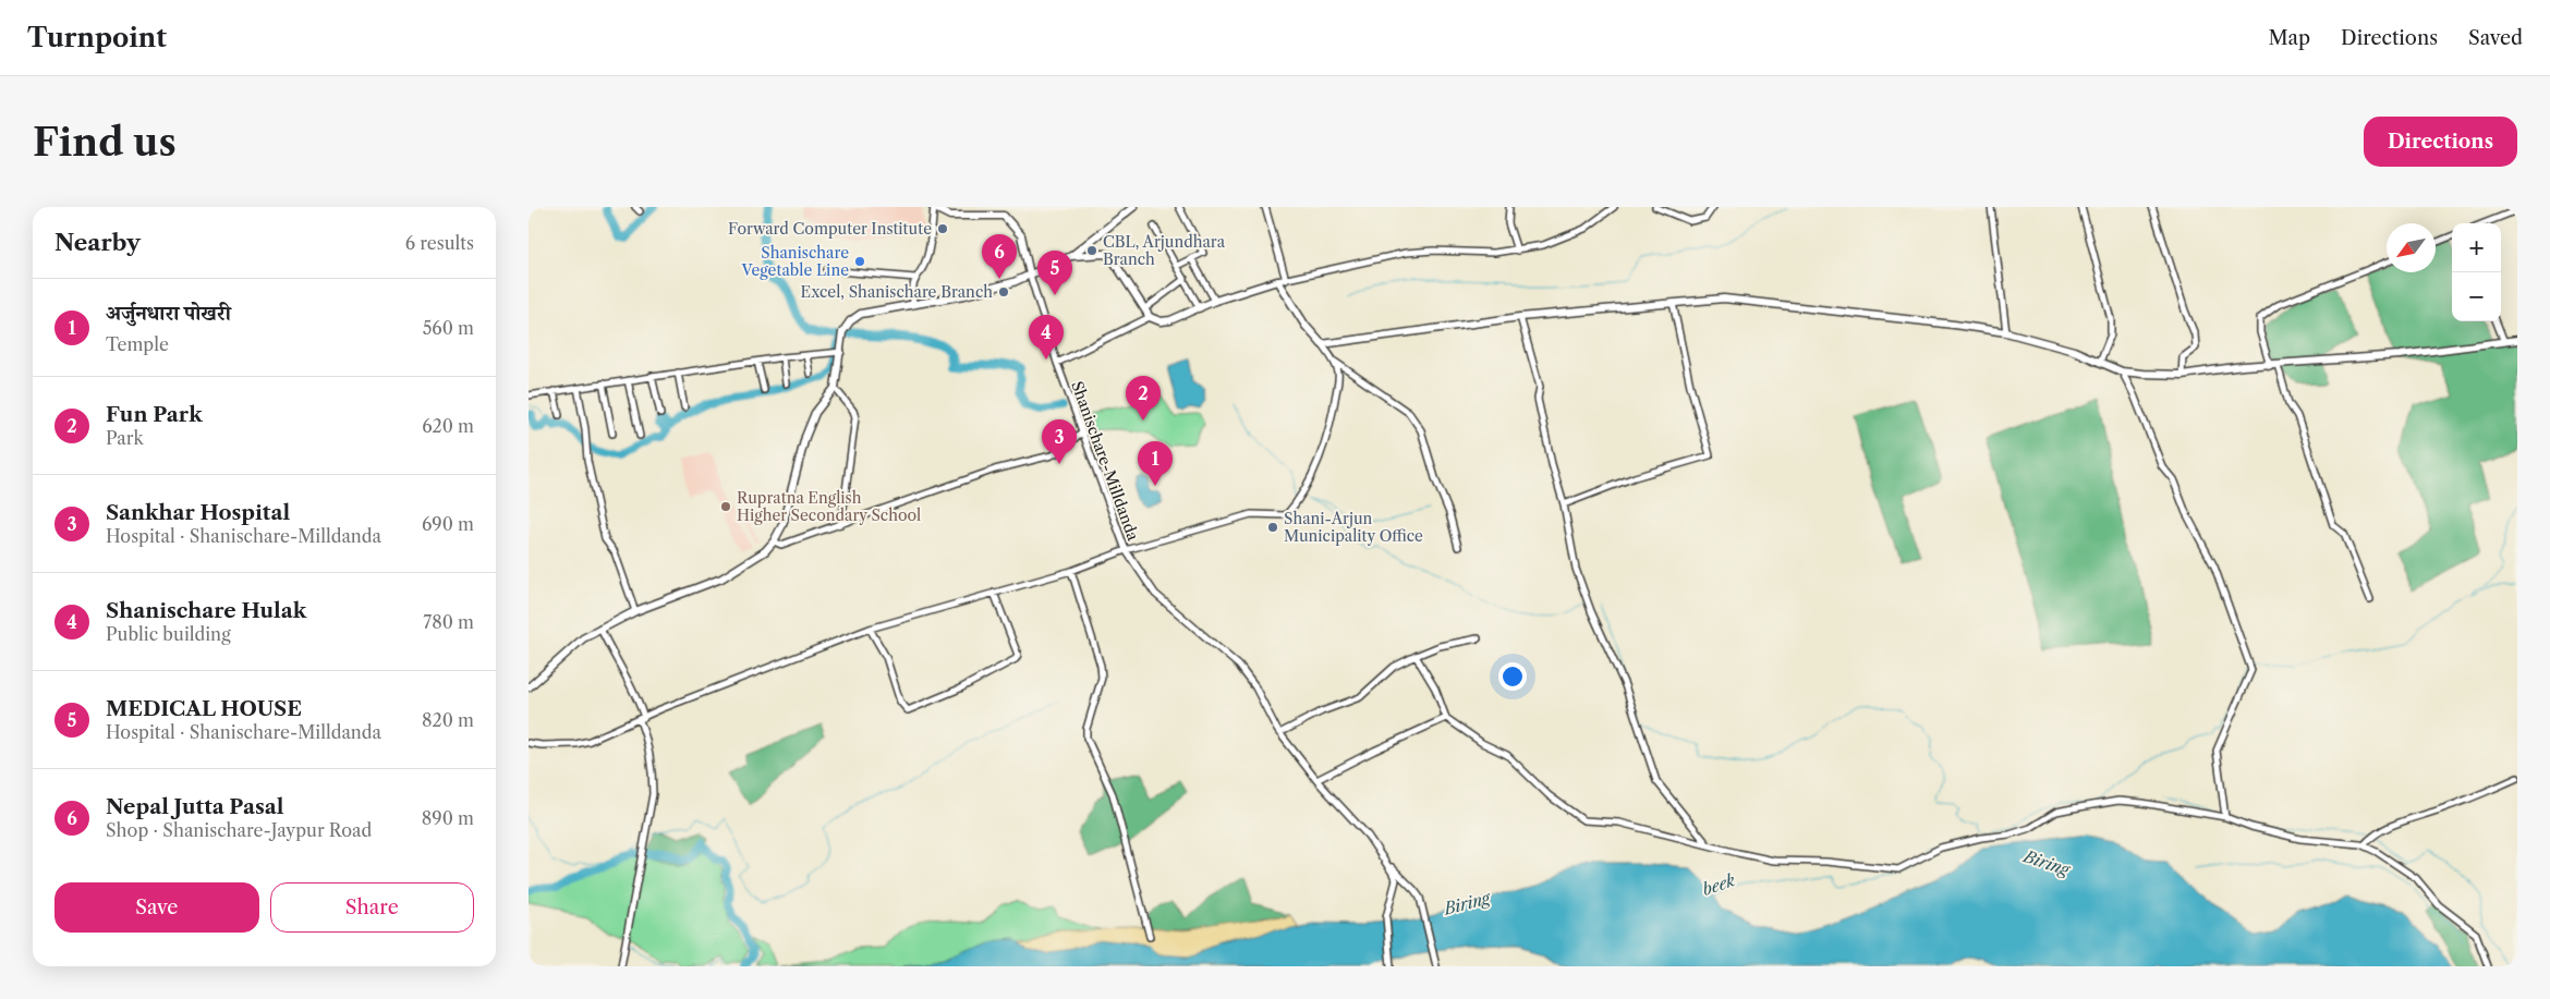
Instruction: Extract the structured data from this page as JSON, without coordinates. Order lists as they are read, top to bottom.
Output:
{
  "streets": {
    "street": ["Shanischare-Milldanda"]
  },
  "water": ["Biring", "beek"],
  "places": [
    "Forward Computer Institute",
    "CBL, Arjundhara Branch",
    "Shanischare Vegetable Line",
    "Excel, Shanischare Branch",
    "Rupratna English Higher Secondary School",
    "Shani-Arjun Municipality Office"
  ],
  "north": "bottom left",
  "page": {
    "header": "Turnpoint",
    "nav": ["Map", "Directions", "Saved"],
    "buttons": [
      "Directions",
      ["Save", "Share"]
    ],
    "title": "Find us",
    "heading": ["Nearby", "6 results"],
    "map_buttons": ["+", "−"],
    "pins": [
      "6",
      "5",
      "4",
      "2",
      "3",
      "1"
    ],
    "list": [
      {
        "mark": "1",
        "name": "अर्जुनधारा पोखरी",
        "note": "Temple",
        "value": "560 m"
      },
      {
        "mark": "2",
        "name": "Fun Park",
        "note": "Park",
        "value": "620 m"
      },
      {
        "mark": "3",
        "name": "Sankhar Hospital",
        "note": "Hospital · Shanischare-Milldanda",
        "value": "690 m"
      },
      {
        "mark": "4",
        "name": "Shanischare Hulak",
        "note": "Public building",
        "value": "780 m"
      },
      {
        "mark": "5",
        "name": "MEDICAL HOUSE",
        "note": "Hospital · Shanischare-Milldanda",
        "value": "820 m"
      },
      {
        "mark": "6",
        "name": "Nepal Jutta Pasal",
        "note": "Shop · Shanischare-Jaypur Road",
        "value": "890 m"
      }
    ]
  }
}
